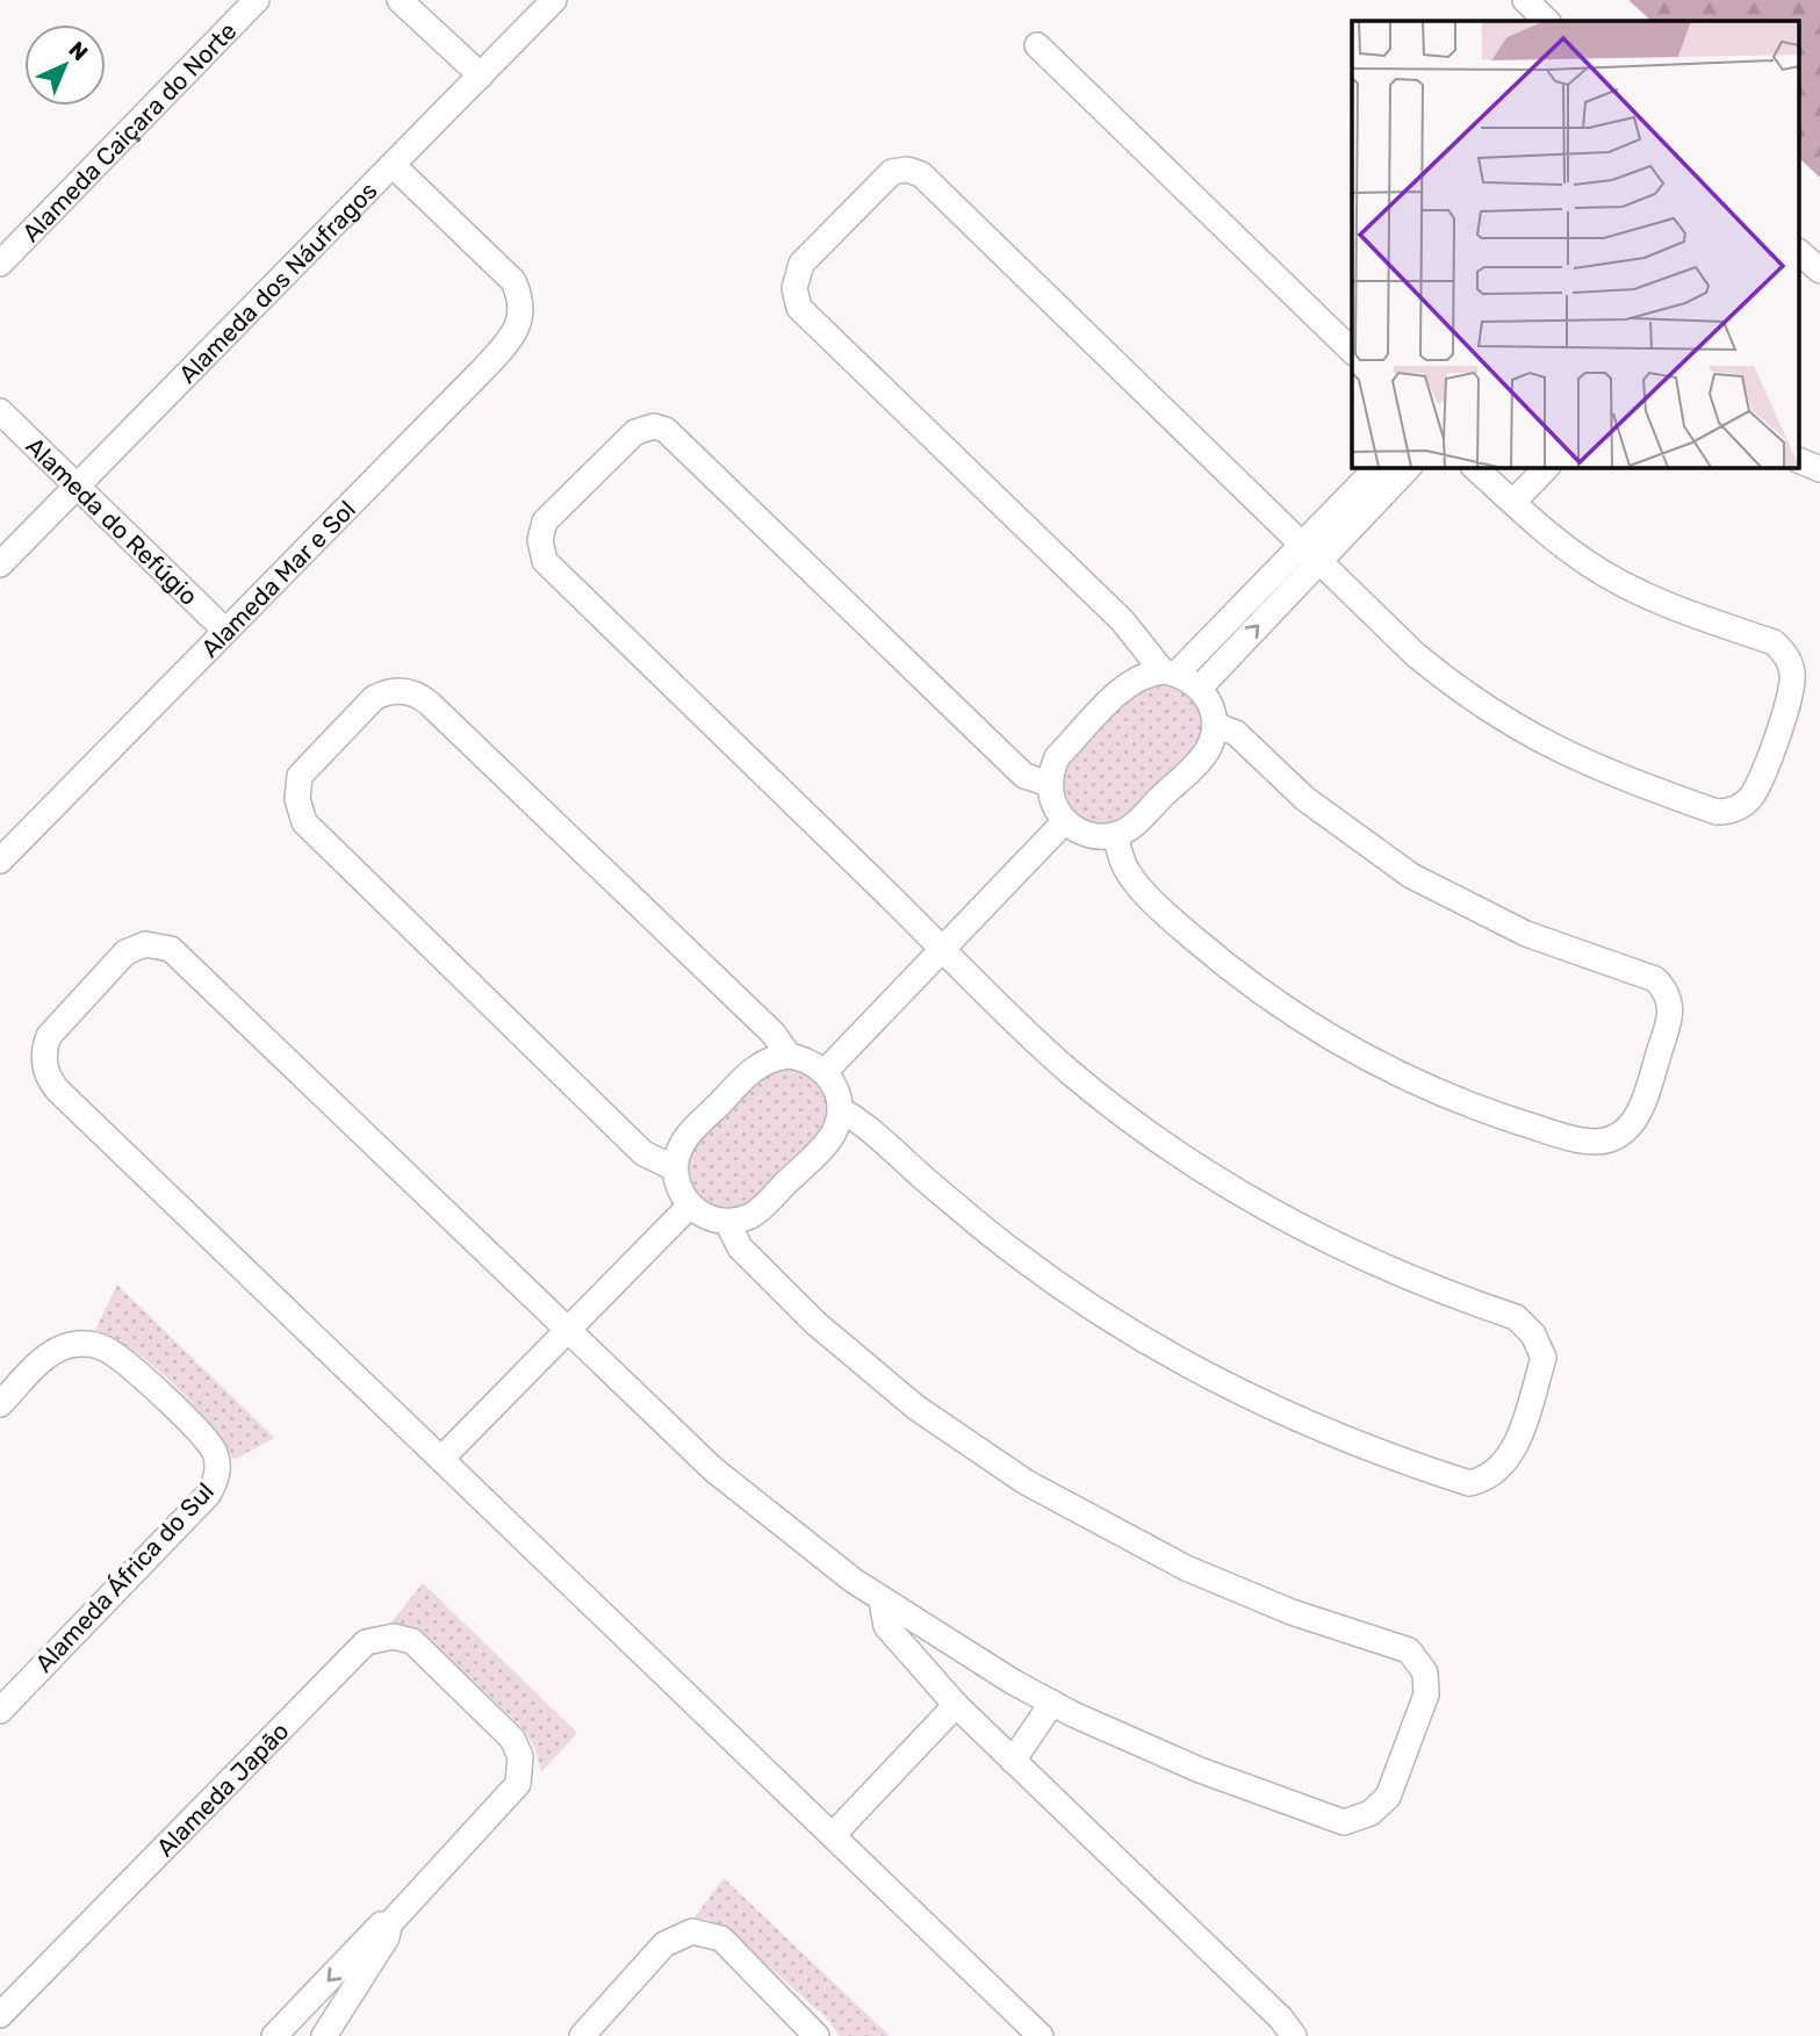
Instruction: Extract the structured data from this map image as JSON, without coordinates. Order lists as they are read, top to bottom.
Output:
{
  "streets": {
    "street": [
      "Alameda Caiçara do Norte",
      "Alameda dos Náufragos",
      "Alameda do Refúgio",
      "Alameda Mar e Sol",
      "Alameda África do Sul",
      "Alameda Japão"
    ]
  },
  "crossings": [
    ["Alameda dos Náufragos", "Alameda do Refúgio"],
    ["Alameda dos Náufragos", "Alameda Mar e Sol"],
    ["Alameda do Refúgio", "Alameda Mar e Sol"]
  ],
  "north": "top right"
}
